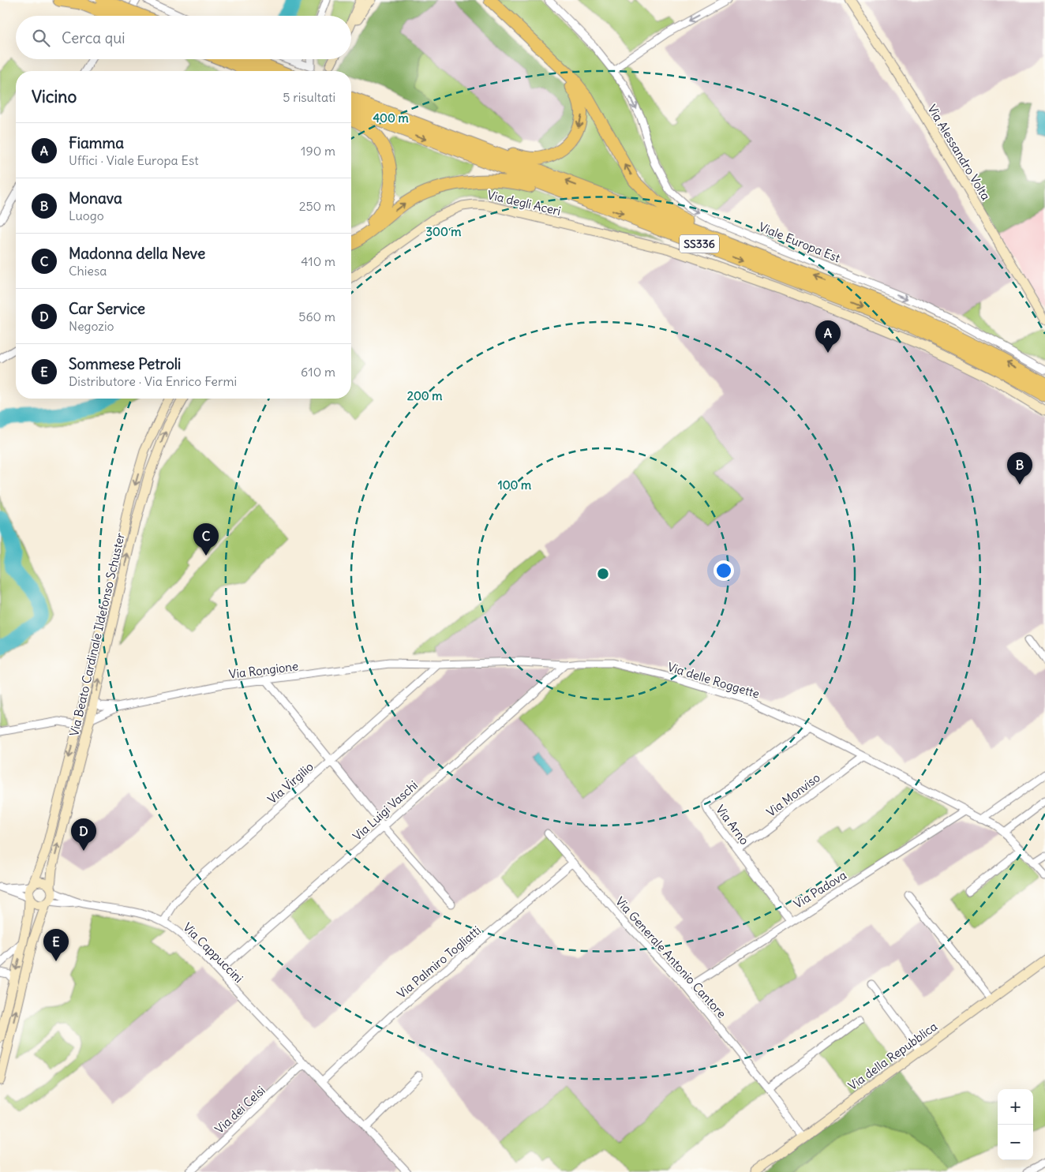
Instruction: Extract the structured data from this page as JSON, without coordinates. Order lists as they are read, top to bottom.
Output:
{
  "streets": {
    "highway": ["SS336"],
    "street": [
      "Via Alessandro Volta",
      "Via degli Aceri",
      "Viale Europa Est",
      "Via Beato Cardinale Ildefonso Schuster",
      "Via Rongione",
      "Via delle Roggette",
      "Via Virgilio",
      "Via Monviso",
      "Via Luigi Vaschi",
      "Via Arno",
      "Via Padova",
      "Via Cappuccini",
      "Via Generale Antonio Cantore",
      "Via Palmiro Togliatti",
      "Via della Repubblica",
      "Via dei Celsi"
    ]
  },
  "crossings": [
    ["Via Beato Cardinale Ildefonso Schuster", "Via Rongione"],
    ["Via Beato Cardinale Ildefonso Schuster", "Via Cappuccini"],
    ["Via Rongione", "Via delle Roggette"],
    ["Via delle Roggette", "Via Virgilio"],
    ["Via delle Roggette", "Via Monviso"],
    ["Via delle Roggette", "Via Luigi Vaschi"],
    ["Via delle Roggette", "Via Arno"],
    ["Via delle Roggette", "Via Padova"],
    ["Via Virgilio", "Via Cappuccini"],
    ["Via Monviso", "Via Arno"],
    ["Via Luigi Vaschi", "Via Cappuccini"],
    ["Via Arno", "Via Padova"],
    ["Via Padova", "Via Generale Antonio Cantore"],
    ["Via Cappuccini", "Via Palmiro Togliatti"],
    ["Via Cappuccini", "Via dei Celsi"],
    ["Via Generale Antonio Cantore", "Via Palmiro Togliatti"],
    ["Via Generale Antonio Cantore", "Via della Repubblica"]
  ],
  "one_way": ["Viale Europa Est"],
  "page": {
    "search": "Cerca qui",
    "heading": ["Vicino", "5 risultati"],
    "list": [
      {
        "mark": "A",
        "name": "Fiamma",
        "note": "Uffici · Viale Europa Est",
        "value": "190 m"
      },
      {
        "mark": "B",
        "name": "Monava",
        "note": "Luogo",
        "value": "250 m"
      },
      {
        "mark": "C",
        "name": "Madonna della Neve",
        "note": "Chiesa",
        "value": "410 m"
      },
      {
        "mark": "D",
        "name": "Car Service",
        "note": "Negozio",
        "value": "560 m"
      },
      {
        "mark": "E",
        "name": "Sommese Petroli",
        "note": "Distributore · Via Enrico Fermi",
        "value": "610 m"
      }
    ],
    "pins": [
      "A",
      "B",
      "C",
      "D",
      "E"
    ],
    "map_buttons": ["+", "−"]
  },
  "rings": [
    "400 m",
    "300 m",
    "200 m",
    "100 m"
  ]
}
